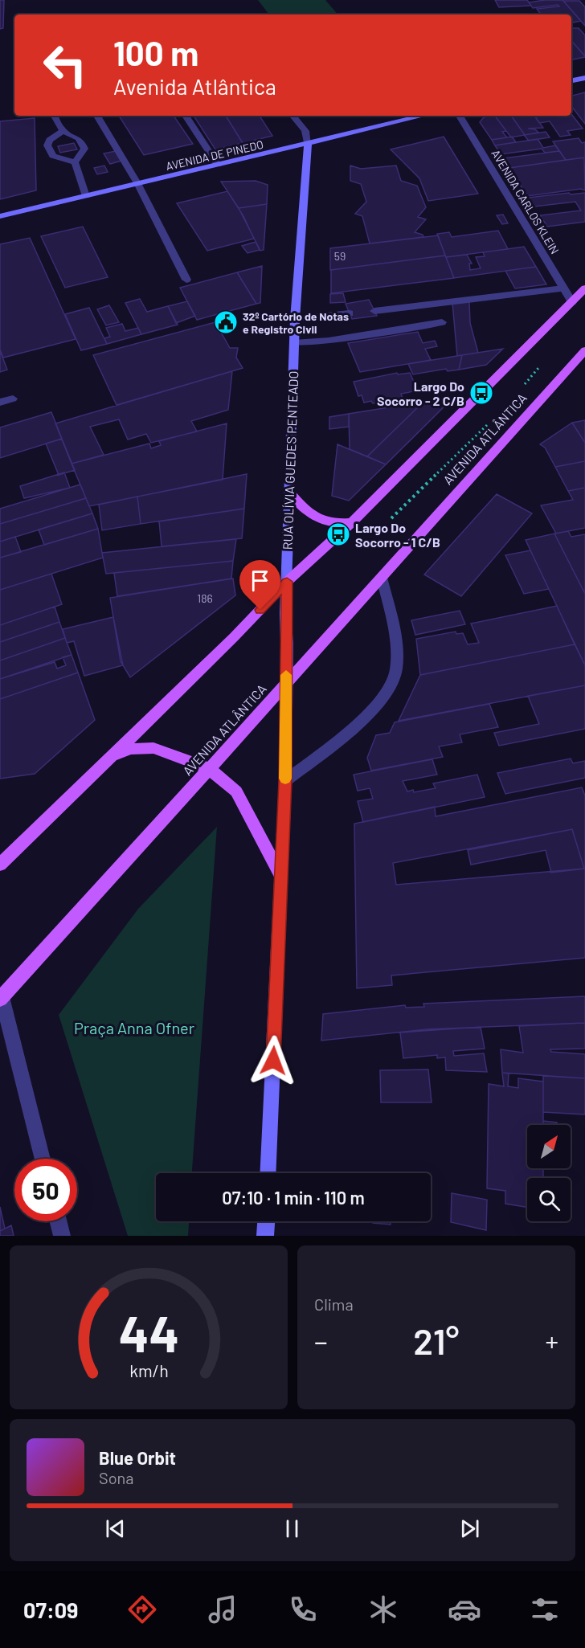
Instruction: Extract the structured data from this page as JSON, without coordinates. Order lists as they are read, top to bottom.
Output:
{
  "streets": {
    "main road": ["AVENIDA ATLÂNTICA"],
    "street": ["AVENIDA DE PINEDO", "AVENIDA CARLOS KLEIN", "RUA OLÍVIA GUEDES PENTEADO"]
  },
  "crossings": [
    ["AVENIDA DE PINEDO", "RUA OLÍVIA GUEDES PENTEADO"],
    ["AVENIDA ATLÂNTICA", "RUA OLÍVIA GUEDES PENTEADO"]
  ],
  "parks": ["Praça Anna Ofner"],
  "places": {
    "public building": ["32º Cartório de Notas e Registro Civil"],
    "bus stop": ["Largo Do Socorro - 2 C/B", "Largo Do Socorro - 1 C/B"]
  },
  "house_numbers": ["59", "186"],
  "north": "top right",
  "page": {
    "turn": ["100 m", "Avenida Atlântica"],
    "limit": "50",
    "trip": "07:10 · 1 min · 110 m",
    "tile": "Clima",
    "heat": ["−", "21°", "+"],
    "song": ["Blue Orbit", "Sona"],
    "tabs": "07:09",
    "gauge": ["44", "km/h"]
  }
}
